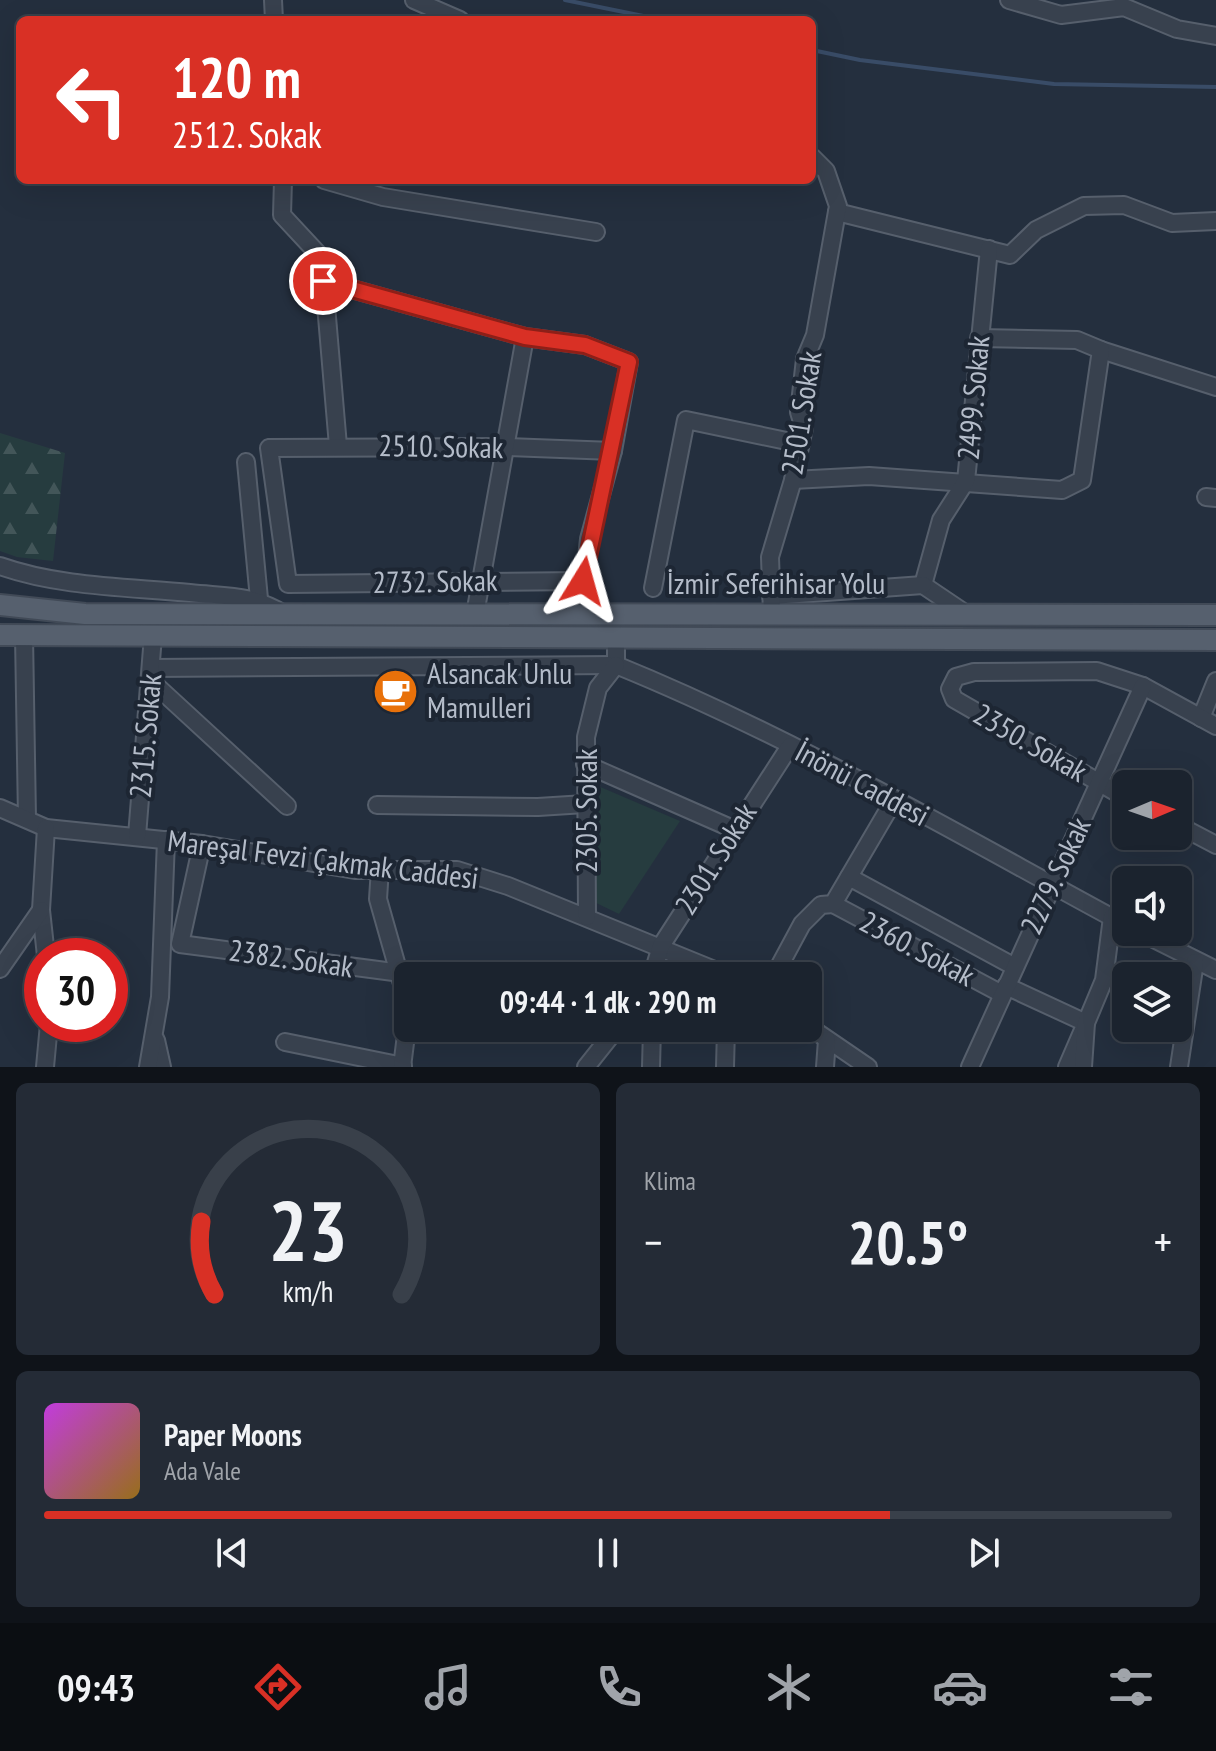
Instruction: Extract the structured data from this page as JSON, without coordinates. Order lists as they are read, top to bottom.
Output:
{
  "streets": {
    "main road": ["İzmir Seferihisar Yolu"],
    "street": [
      "2499. Sokak",
      "2501. Sokak",
      "2510. Sokak",
      "2732. Sokak",
      "2315. Sokak",
      "2350. Sokak",
      "İnönü Caddesi",
      "2305. Sokak",
      "2301. Sokak",
      "Mareşal Fevzi Çakmak Caddesi",
      "2279. Sokak",
      "2360. Sokak",
      "2382. Sokak"
    ]
  },
  "crossings": [
    ["2501. Sokak", "İzmir Seferihisar Yolu"],
    ["2510. Sokak", "2732. Sokak"],
    ["İzmir Seferihisar Yolu", "2315. Sokak"],
    ["2315. Sokak", "Mareşal Fevzi Çakmak Caddesi"],
    ["2350. Sokak", "2279. Sokak"],
    ["İnönü Caddesi", "2305. Sokak"],
    ["İnönü Caddesi", "2301. Sokak"],
    ["İnönü Caddesi", "2279. Sokak"],
    ["2305. Sokak", "Mareşal Fevzi Çakmak Caddesi"],
    ["2301. Sokak", "Mareşal Fevzi Çakmak Caddesi"],
    ["Mareşal Fevzi Çakmak Caddesi", "2382. Sokak"],
    ["2279. Sokak", "2360. Sokak"]
  ],
  "places": {
    "cafe": ["Alsancak Unlu Mamulleri"]
  },
  "north": "right",
  "page": {
    "turn": ["120 m", "2512. Sokak"],
    "limit": "30",
    "trip": "09:44 · 1 dk · 290 m",
    "tile": "Klima",
    "heat": ["−", "20.5°", "+"],
    "song": ["Paper Moons", "Ada Vale"],
    "tabs": "09:43",
    "gauge": ["23", "km/h"]
  }
}
